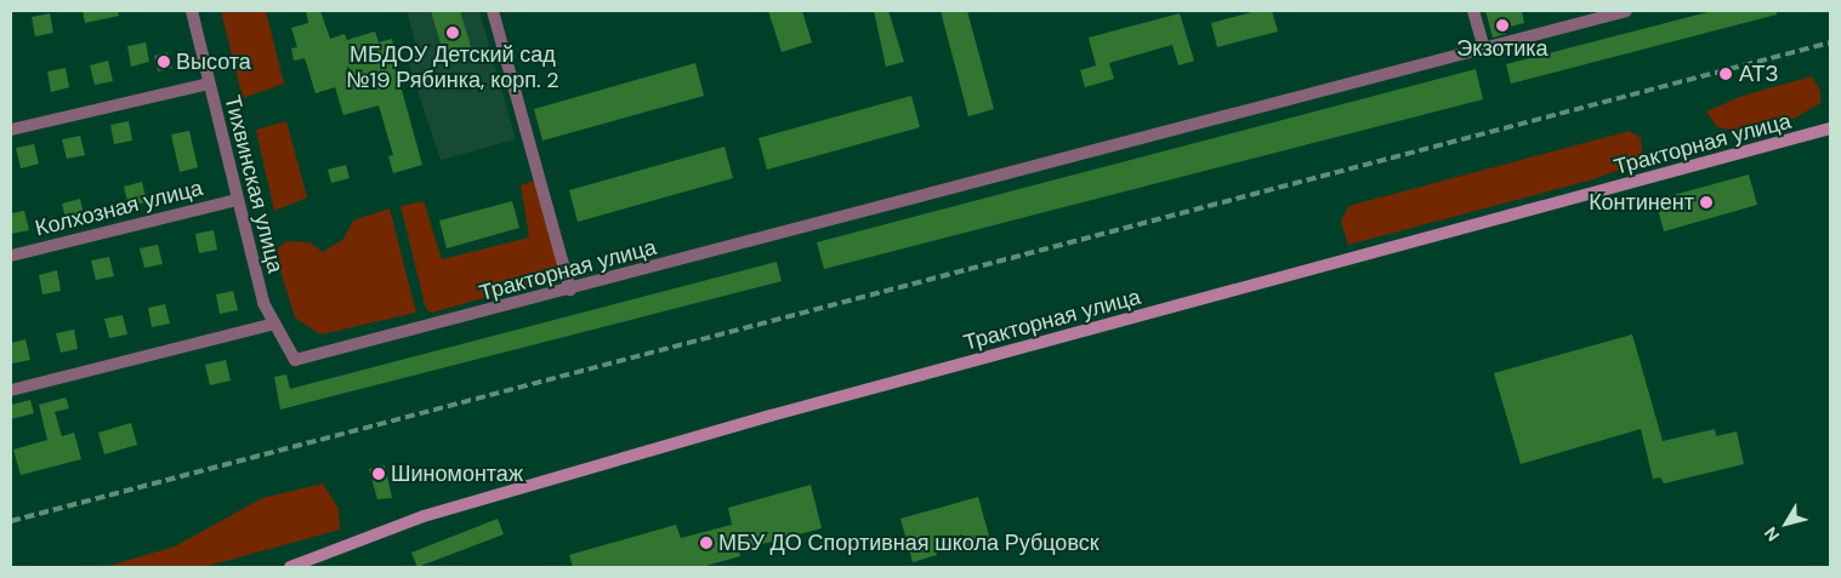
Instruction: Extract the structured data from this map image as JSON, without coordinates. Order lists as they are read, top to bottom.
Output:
{
  "streets": {
    "street": ["Тракторная улица", "Тихвинская улица", "Колхозная улица"]
  },
  "crossings": [
    ["Тракторная улица", "Тихвинская улица"],
    ["Тихвинская улица", "Колхозная улица"]
  ],
  "places": [
    "Экзотика",
    "МБДОУ Детский сад №19 Рябинка, корп. 2",
    "Высота",
    "АТЗ",
    "Континент",
    "Шиномонтаж",
    "МБУ ДО Спортивная школа Рубцовск"
  ],
  "north": "bottom left"
}
